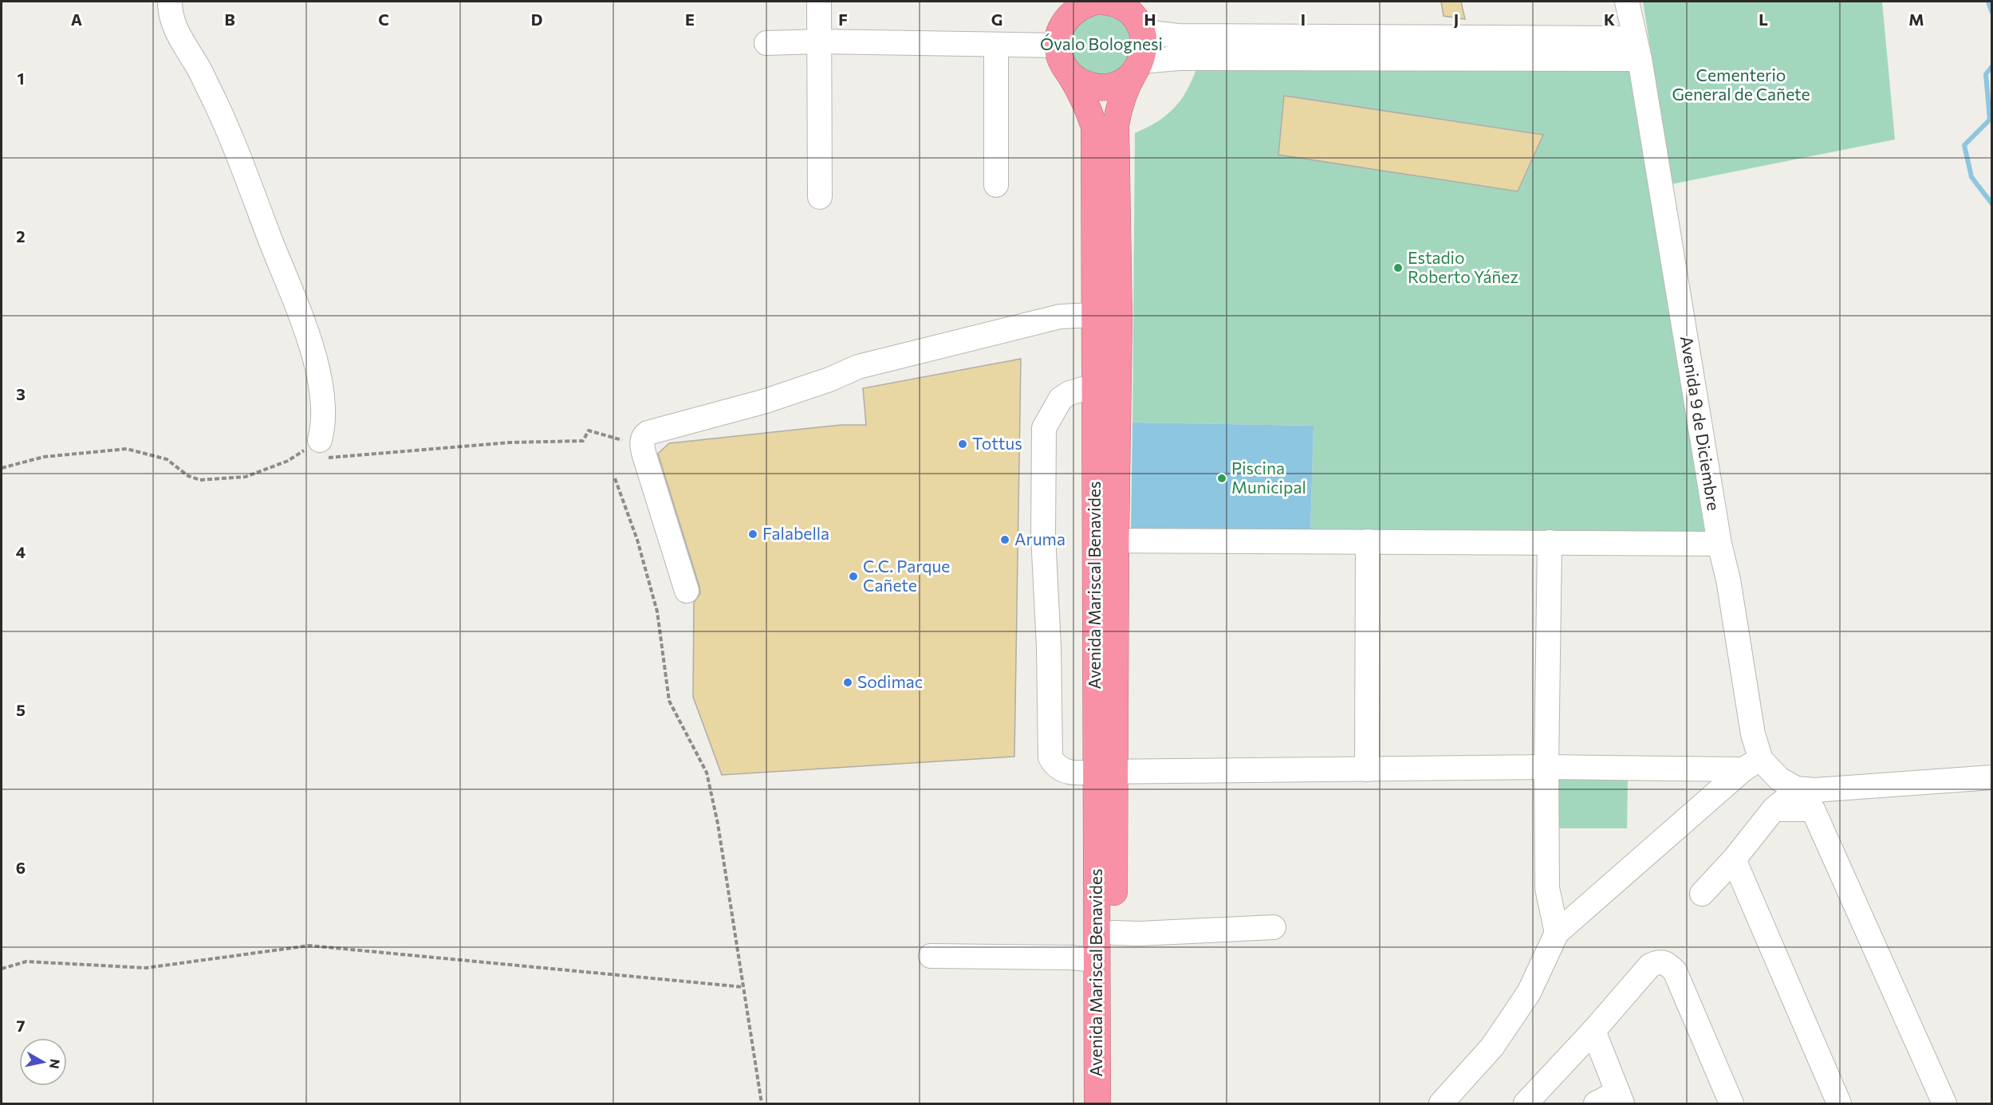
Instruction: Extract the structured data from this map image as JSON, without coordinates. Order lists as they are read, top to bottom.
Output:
{
  "streets": {
    "highway": ["Avenida Mariscal Benavides"],
    "street": ["Avenida 9 de Diciembre"]
  },
  "parks": ["Óvalo Bolognesi", "Cementerio General de Cañete"],
  "places": [
    "Estadio Roberto Yáñez",
    "Tottus",
    "Piscina Municipal",
    "Falabella",
    "Aruma",
    "C.C. Parque Cañete",
    "Sodimac"
  ],
  "north": "right",
  "grid": {
    "columns": [
      "A",
      "B",
      "C",
      "D",
      "E",
      "F",
      "G",
      "H",
      "I",
      "J",
      "K",
      "L",
      "M"
    ],
    "rows": [
      "1",
      "2",
      "3",
      "4",
      "5",
      "6",
      "7"
    ]
  }
}
